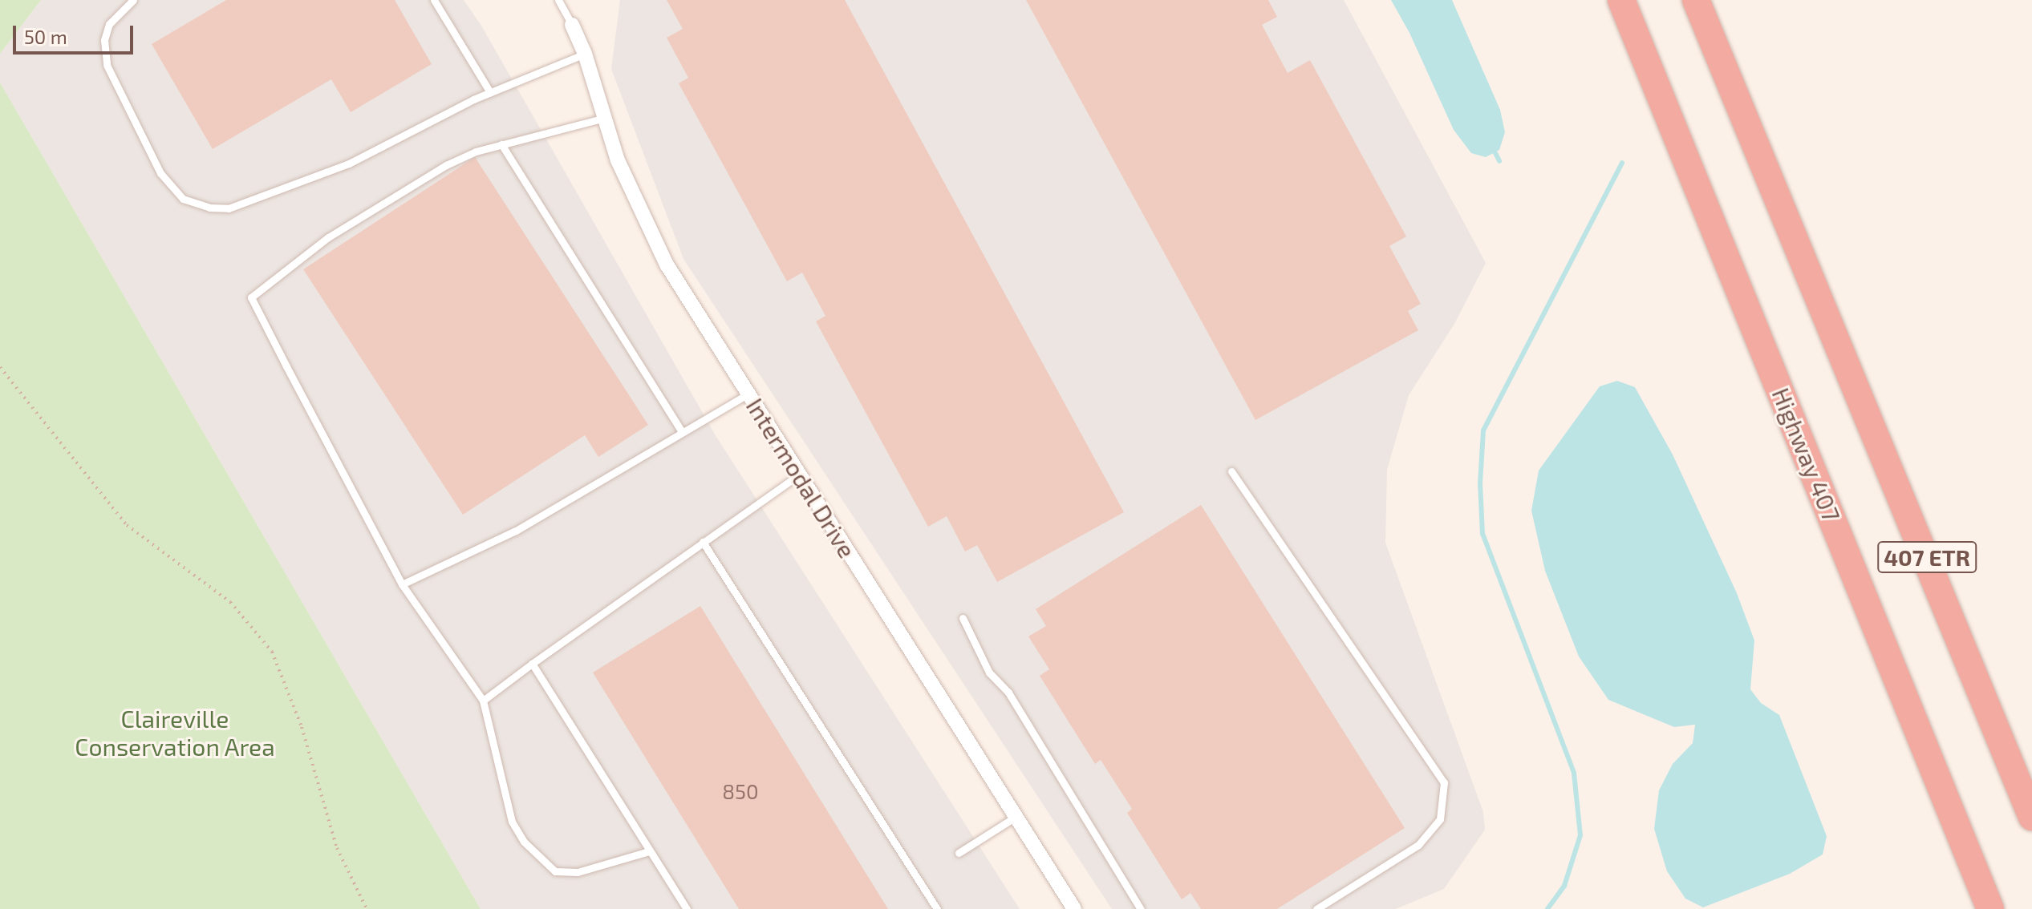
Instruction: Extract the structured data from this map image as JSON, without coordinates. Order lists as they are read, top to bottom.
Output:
{
  "streets": {
    "highway": ["Highway 407", "407 ETR"],
    "street": ["Intermodal Drive"]
  },
  "parks": ["Claireville Conservation Area"],
  "house_numbers": ["850"],
  "scale_bar": "50 m"
}
